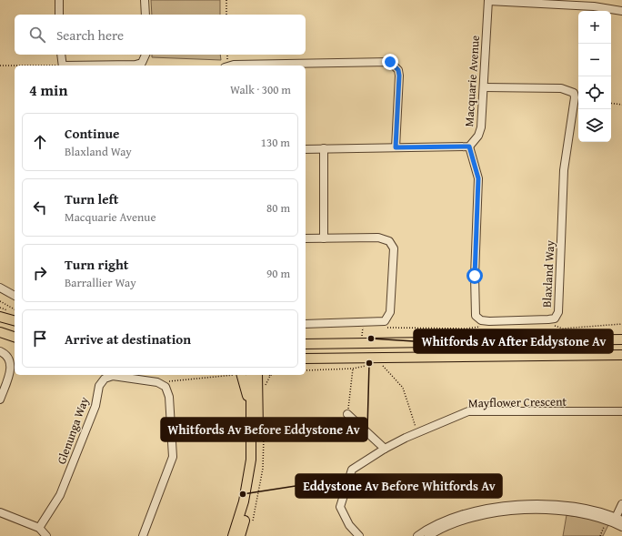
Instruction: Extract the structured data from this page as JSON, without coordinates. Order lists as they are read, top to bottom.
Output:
{
  "streets": {
    "street": [
      "Macquarie Avenue",
      "Blaxland Way",
      "Mayflower Crescent",
      "Glenunga Way"
    ]
  },
  "crossings": [
    ["Macquarie Avenue", "Blaxland Way"]
  ],
  "places": ["Whitfords Av After Eddystone Av", "Whitfords Av Before Eddystone Av", "Eddystone Av Before Whitfords Av"],
  "page": {
    "map_buttons": ["+", "−"],
    "search": "Search here",
    "heading": ["4 min", "Walk · 300 m"],
    "list": [
      ["Continue", "Blaxland Way", "130 m"],
      ["Turn left", "Macquarie Avenue", "80 m"],
      ["Turn right", "Barrallier Way", "90 m"],
      "Arrive at destination"
    ]
  }
}
